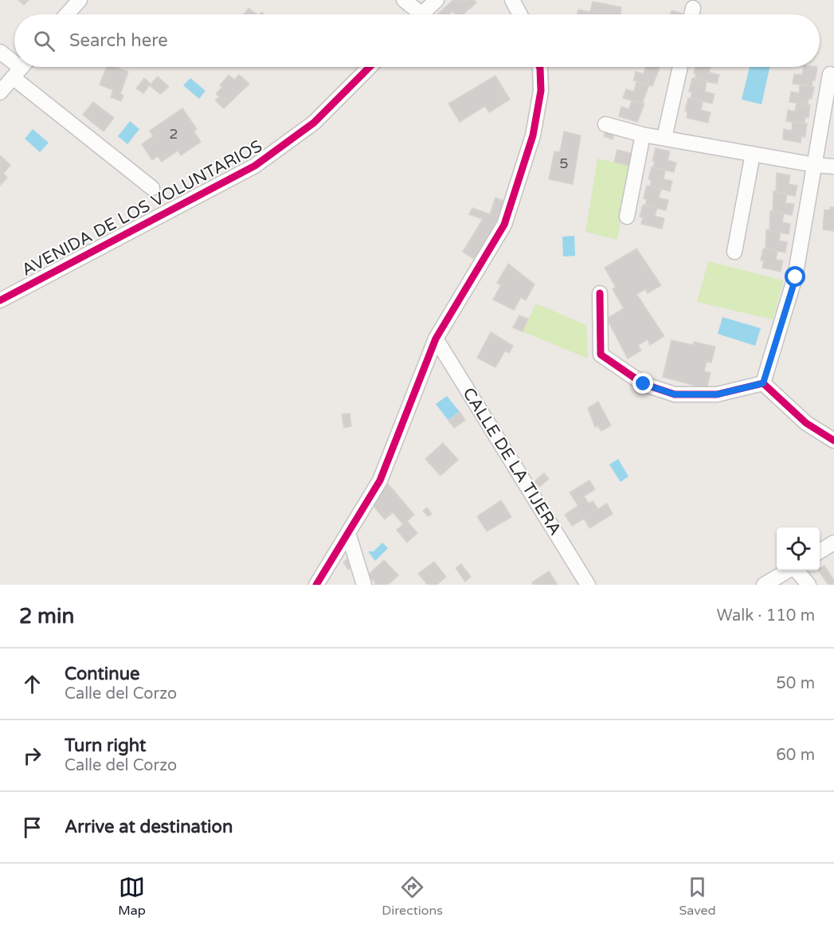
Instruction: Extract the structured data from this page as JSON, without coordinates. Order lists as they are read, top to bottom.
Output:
{
  "streets": {
    "street": ["AVENIDA DE LOS VOLUNTARIOS", "CALLE DE LA TIJERA"]
  },
  "house_numbers": ["2", "5"],
  "page": {
    "search": "Search here",
    "heading": ["2 min", "Walk · 110 m"],
    "list": [
      ["Continue", "Calle del Corzo", "50 m"],
      ["Turn right", "Calle del Corzo", "60 m"],
      "Arrive at destination"
    ],
    "nav": ["Map", "Directions", "Saved"]
  }
}
